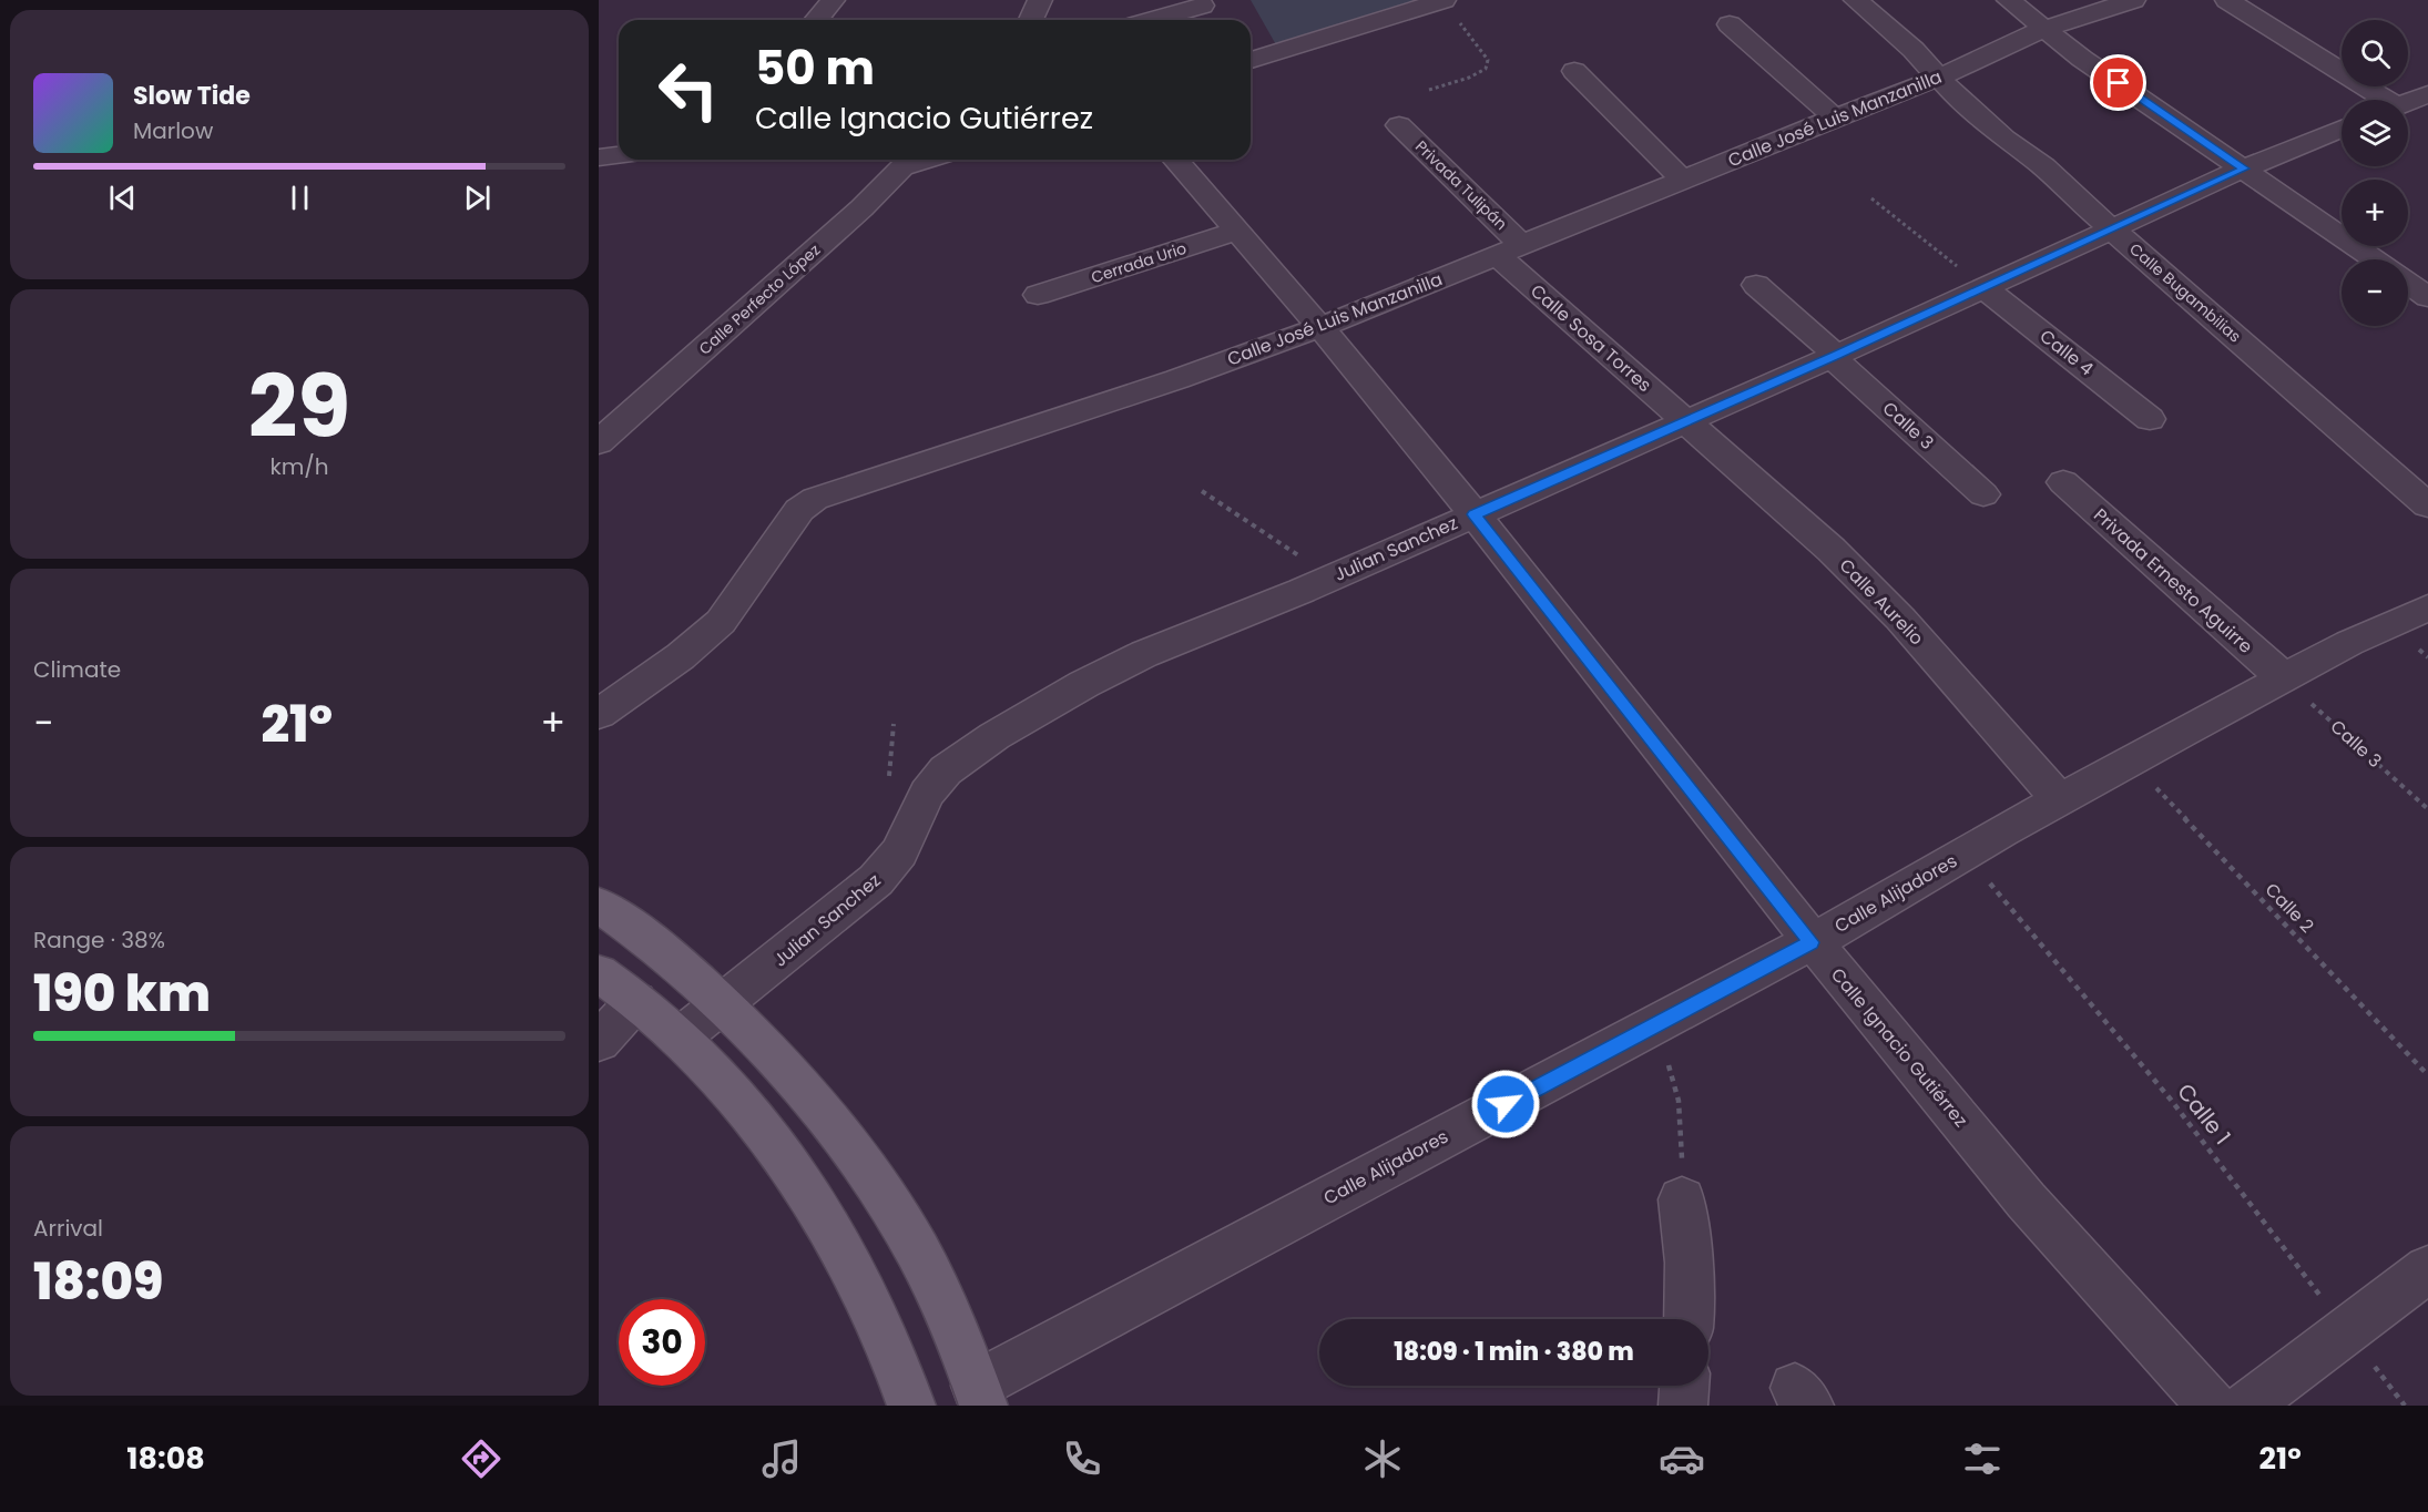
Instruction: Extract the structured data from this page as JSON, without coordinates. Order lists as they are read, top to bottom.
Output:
{
  "streets": {
    "street": [
      "Calle José Luis Manzanilla",
      "Privada Tulipán",
      "Cerrada Urio",
      "Calle Bugambilias",
      "Calle Perfecto López",
      "Calle Sosa Torres",
      "Calle 4",
      "Calle 3",
      "Julian Sanchez",
      "Privada Ernesto Aguirre",
      "Calle Aurelio",
      "Calle Alijadores",
      "Calle Ignacio Gutiérrez"
    ],
    "path": ["Calle 2", "Calle 1"]
  },
  "crossings": [
    ["Calle José Luis Manzanilla", "Privada Tulipán"],
    ["Calle José Luis Manzanilla", "Calle Bugambilias"],
    ["Calle José Luis Manzanilla", "Calle Sosa Torres"],
    ["Calle José Luis Manzanilla", "Calle Ignacio Gutiérrez"],
    ["Privada Tulipán", "Calle Sosa Torres"],
    ["Cerrada Urio", "Calle Ignacio Gutiérrez"],
    ["Calle Bugambilias", "Julian Sanchez"],
    ["Calle Sosa Torres", "Julian Sanchez"],
    ["Calle Sosa Torres", "Calle Aurelio"],
    ["Calle 4", "Julian Sanchez"],
    ["Calle 3", "Julian Sanchez"],
    ["Calle 3", "Privada Ernesto Aguirre"],
    ["Calle 3", "Calle Alijadores"],
    ["Julian Sanchez", "Calle Aurelio"],
    ["Julian Sanchez", "Calle Ignacio Gutiérrez"],
    ["Privada Ernesto Aguirre", "Calle Alijadores"],
    ["Calle Aurelio", "Calle Alijadores"],
    ["Calle Alijadores", "Calle 2"],
    ["Calle Alijadores", "Calle Ignacio Gutiérrez"],
    ["Calle Alijadores", "Calle 1"]
  ],
  "page": {
    "map_buttons": ["+", "−"],
    "turn": ["50 m", "Calle Ignacio Gutiérrez"],
    "song": ["Slow Tide", "Marlow"],
    "tile": [
      ["29", "km/h"],
      "Climate",
      ["Range · 38%", "190 km"],
      ["Arrival", "18:09"]
    ],
    "heat": ["−", "21°", "+"],
    "limit": "30",
    "trip": "18:09 · 1 min · 380 m",
    "tabs": ["18:08", "21°"]
  }
}
